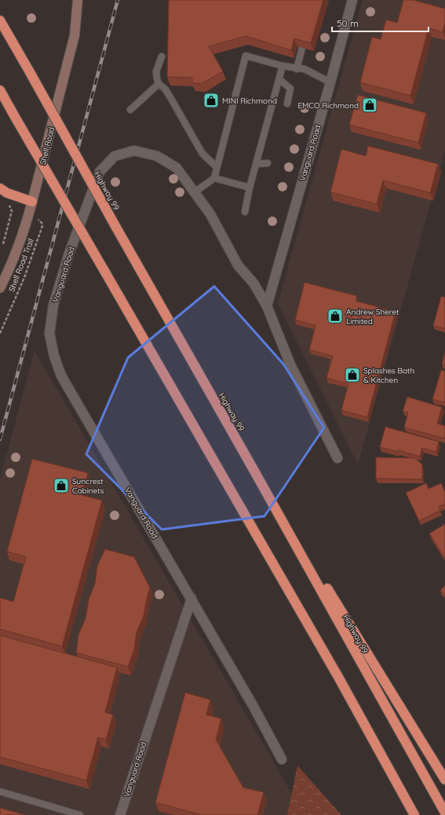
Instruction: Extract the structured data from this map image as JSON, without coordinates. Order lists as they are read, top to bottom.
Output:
{
  "streets": {
    "highway": ["Highway 99"],
    "main road": ["Shell Road"],
    "street": ["Vanguard Road"],
    "path": ["Shell Road Trail"]
  },
  "places": {
    "shop": [
      "MINI Richmond",
      "EMCO Richmond",
      "Andrew Sheret Limited",
      "Splashes Bath & Kitchen",
      "Suncrest Cabinets"
    ]
  },
  "scale_bar": "50 m"
}
